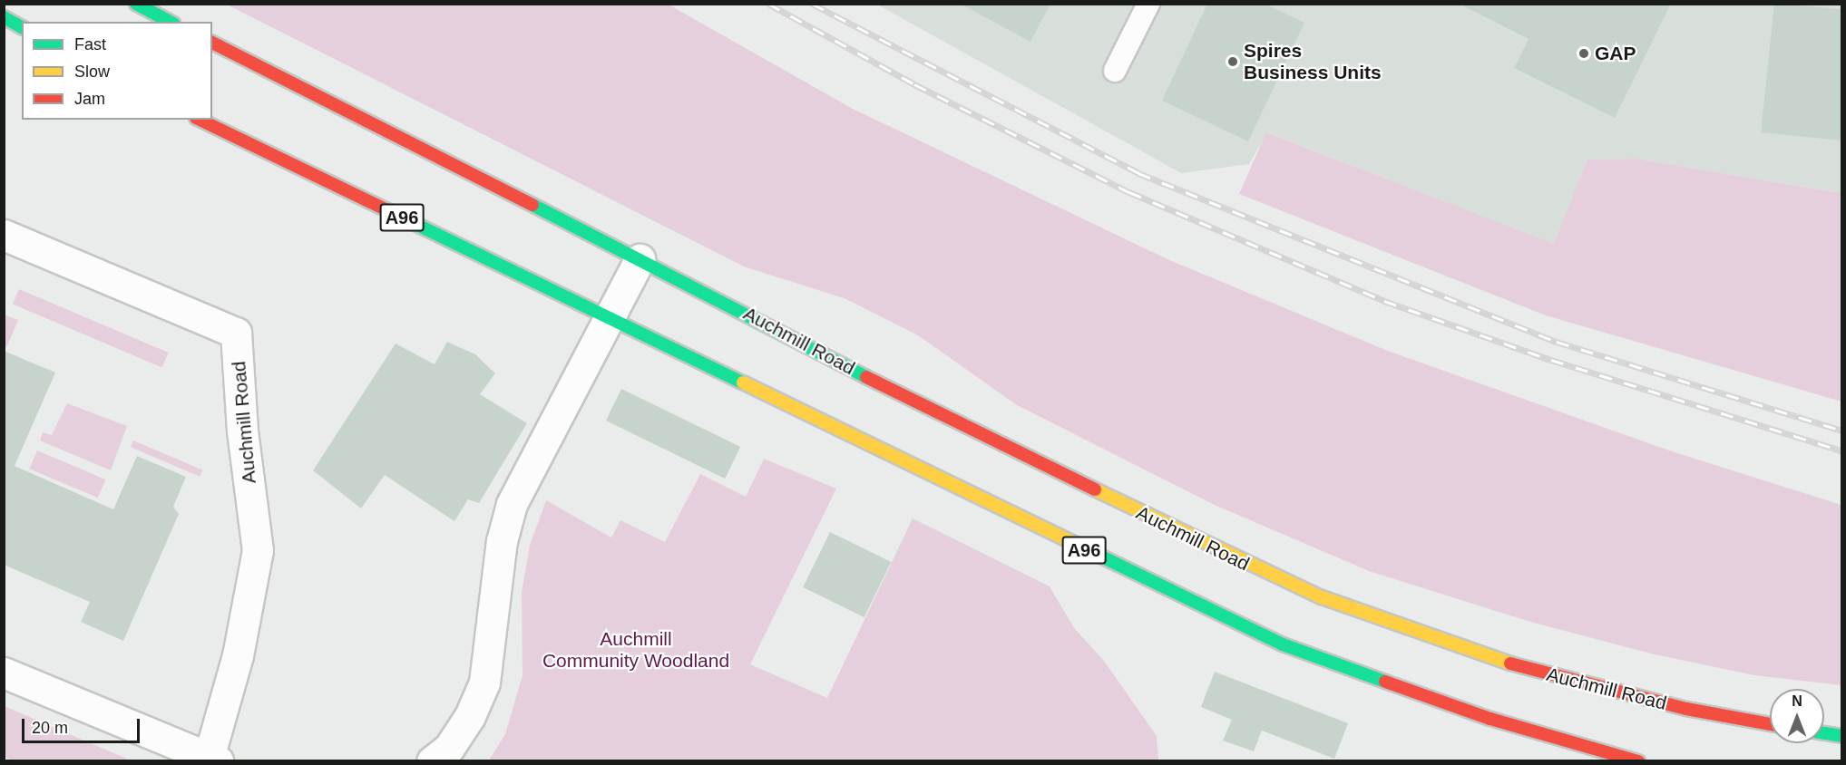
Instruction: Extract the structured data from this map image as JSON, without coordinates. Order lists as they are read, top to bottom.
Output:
{
  "streets": {
    "main road": ["A96", "Auchmill Road"]
  },
  "parks": ["Auchmill Community Woodland"],
  "places": ["GAP", "Spires Business Units"],
  "legend": ["Fast", "Slow", "Jam"],
  "scale_bar": "20 m",
  "north": "top"
}
